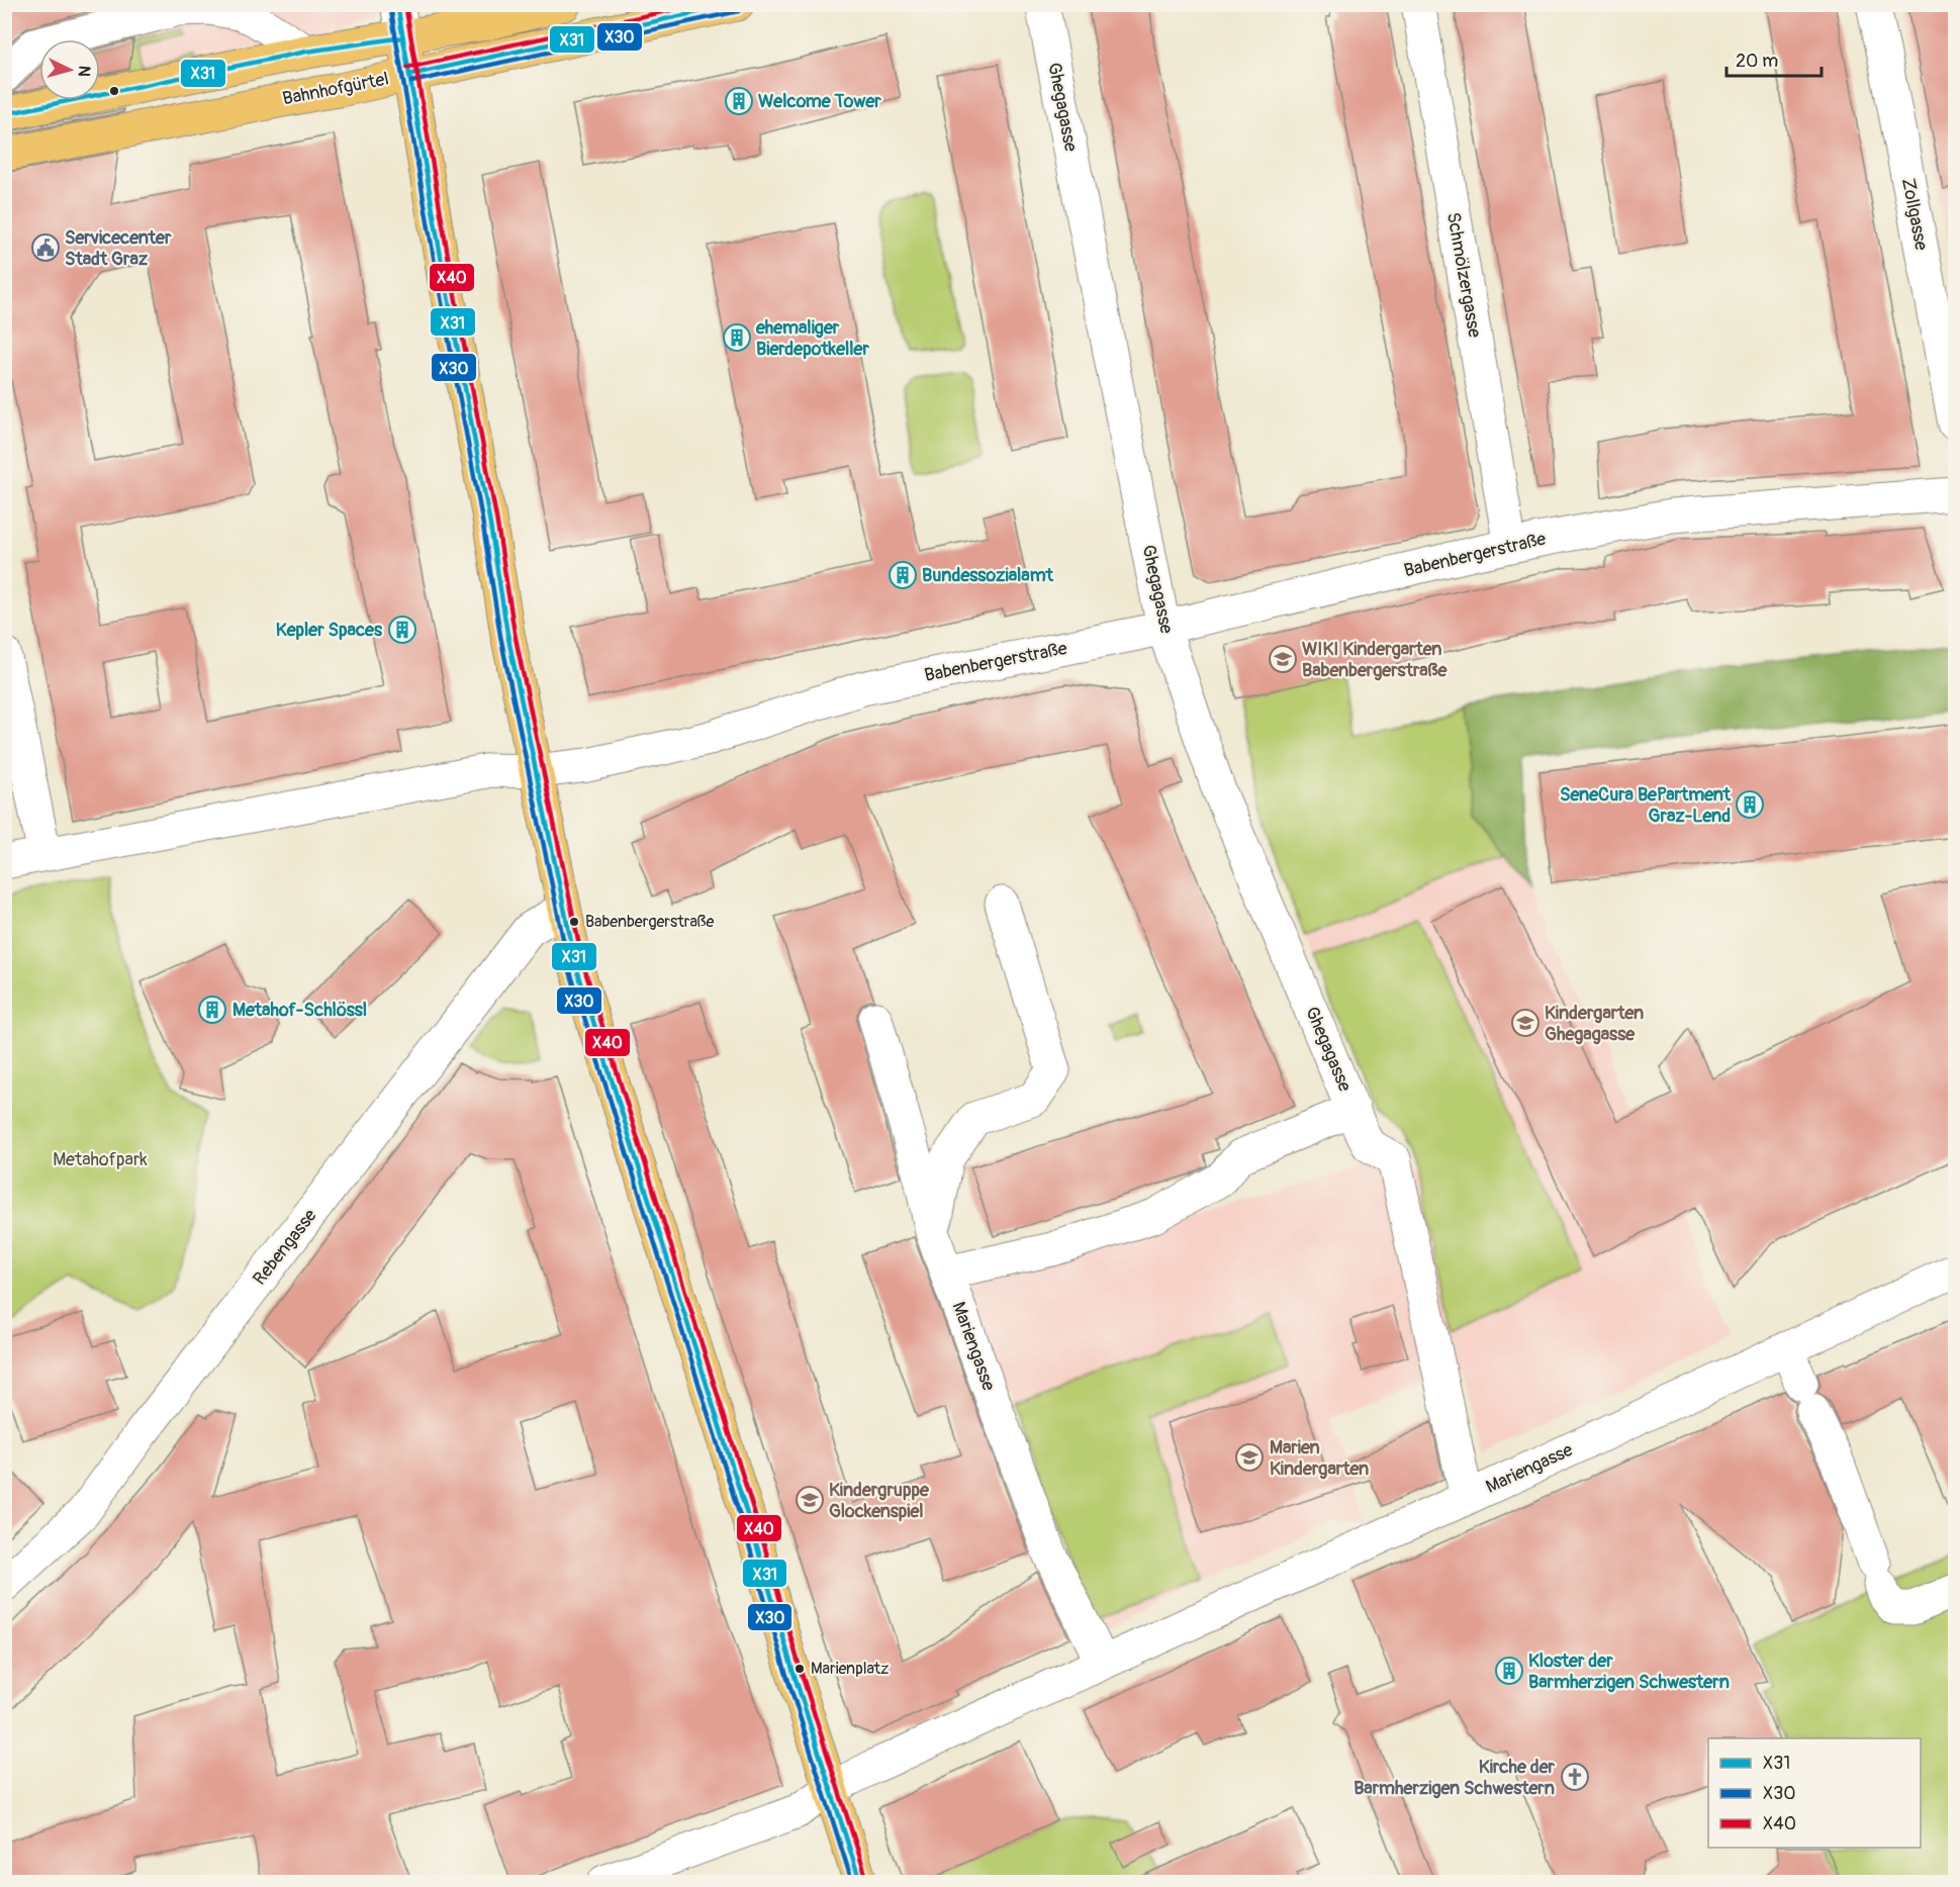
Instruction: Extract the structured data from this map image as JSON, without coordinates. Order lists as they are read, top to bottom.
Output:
{
  "streets": {
    "main road": ["Bahnhofgürtel"],
    "street": [
      "Ghegagasse",
      "Zollgasse",
      "Schmölzergasse",
      "Babenbergerstraße",
      "Rebengasse",
      "Mariengasse"
    ]
  },
  "crossings": [
    ["Ghegagasse", "Babenbergerstraße"],
    ["Ghegagasse", "Mariengasse"],
    ["Schmölzergasse", "Babenbergerstraße"]
  ],
  "parks": ["Metahofpark"],
  "places": {
    "building": [
      "Welcome Tower",
      "ehemaliger Bierdepotkeller",
      "Bundessozialamt",
      "Kepler Spaces",
      "SeneCura BePartment Graz-Lend",
      "Metahof-Schlössl",
      "Kloster der Barmherzigen Schwestern"
    ],
    "public building": ["Servicecenter Stadt Graz"],
    "school or university": [
      "WIKI Kindergarten Babenbergerstraße",
      "Kindergarten Ghegagasse",
      "Marien Kindergarten",
      "Kindergruppe Glockenspiel"
    ],
    "other": ["Babenbergerstraße", "Marienplatz"],
    "church": ["Kirche der Barmherzigen Schwestern"]
  },
  "lines": ["transit line X31", "transit line X40", "transit line X30"],
  "legend": ["X31", "X30", "X40"],
  "scale_bar": "20 m",
  "north": "right"
}
